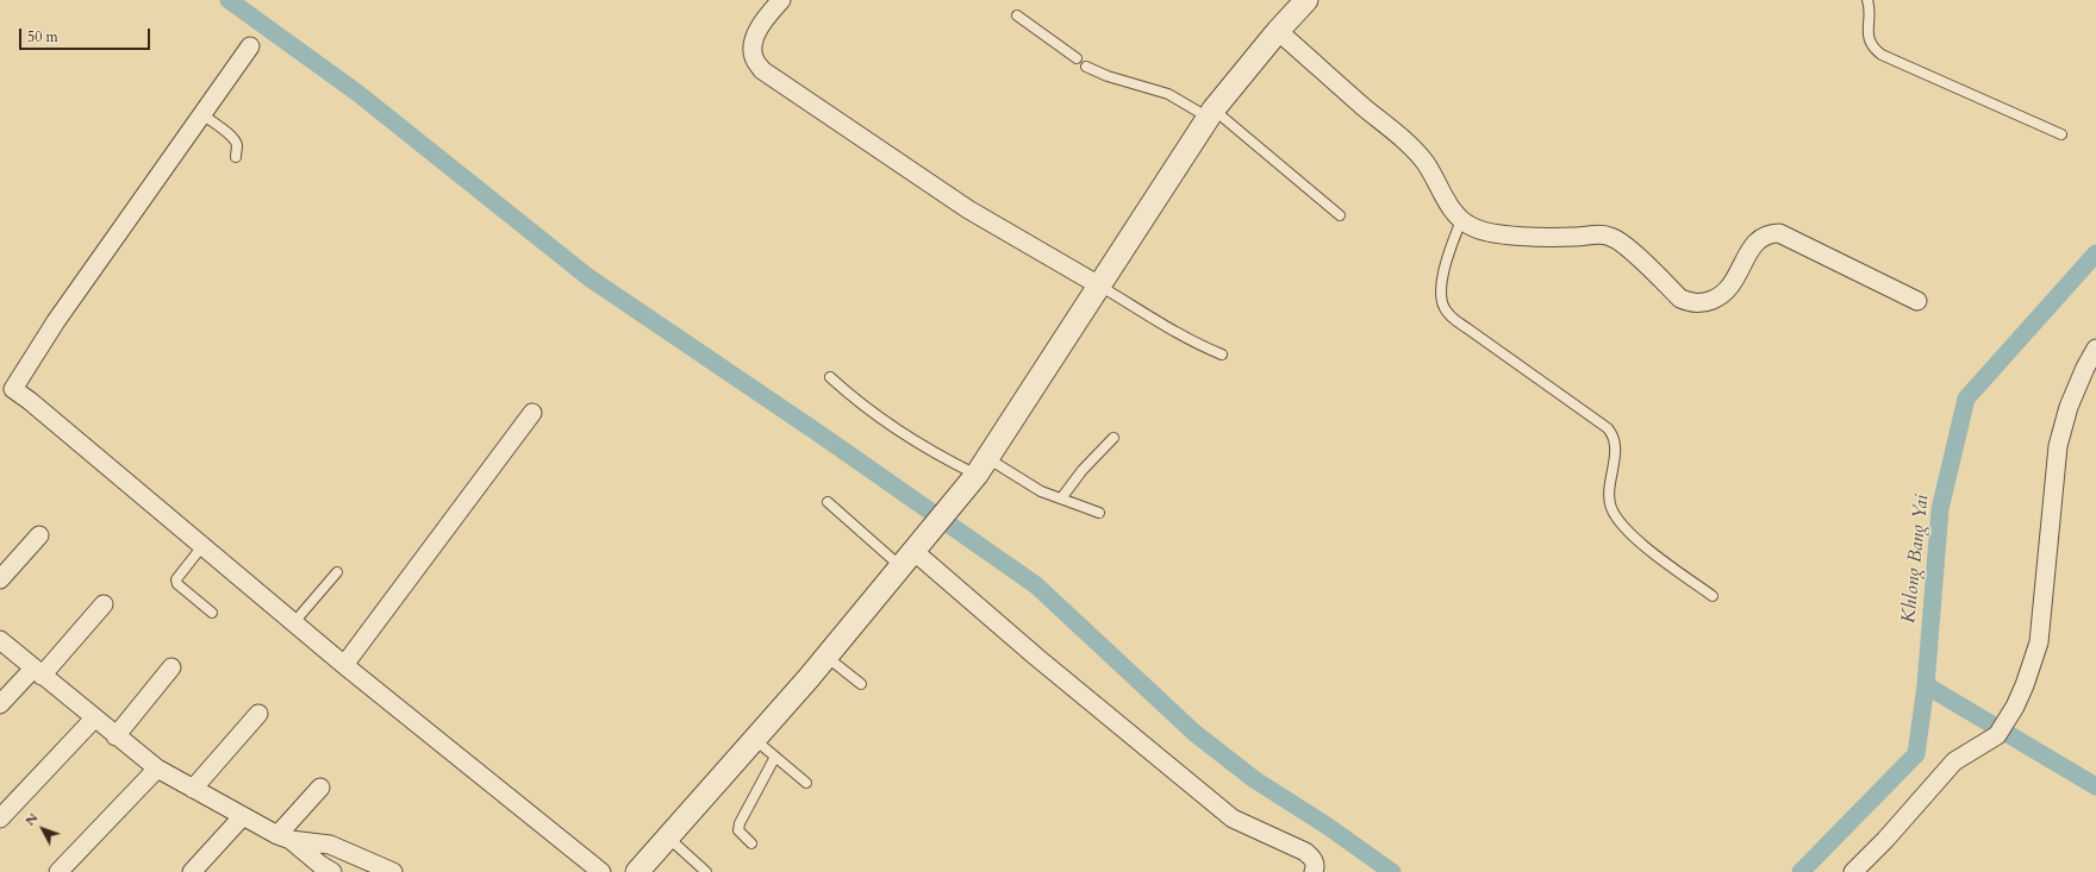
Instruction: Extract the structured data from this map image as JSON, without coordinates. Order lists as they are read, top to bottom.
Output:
{
  "water": ["Khlong Bang Yai"],
  "scale_bar": "50 m",
  "north": "top left"
}
